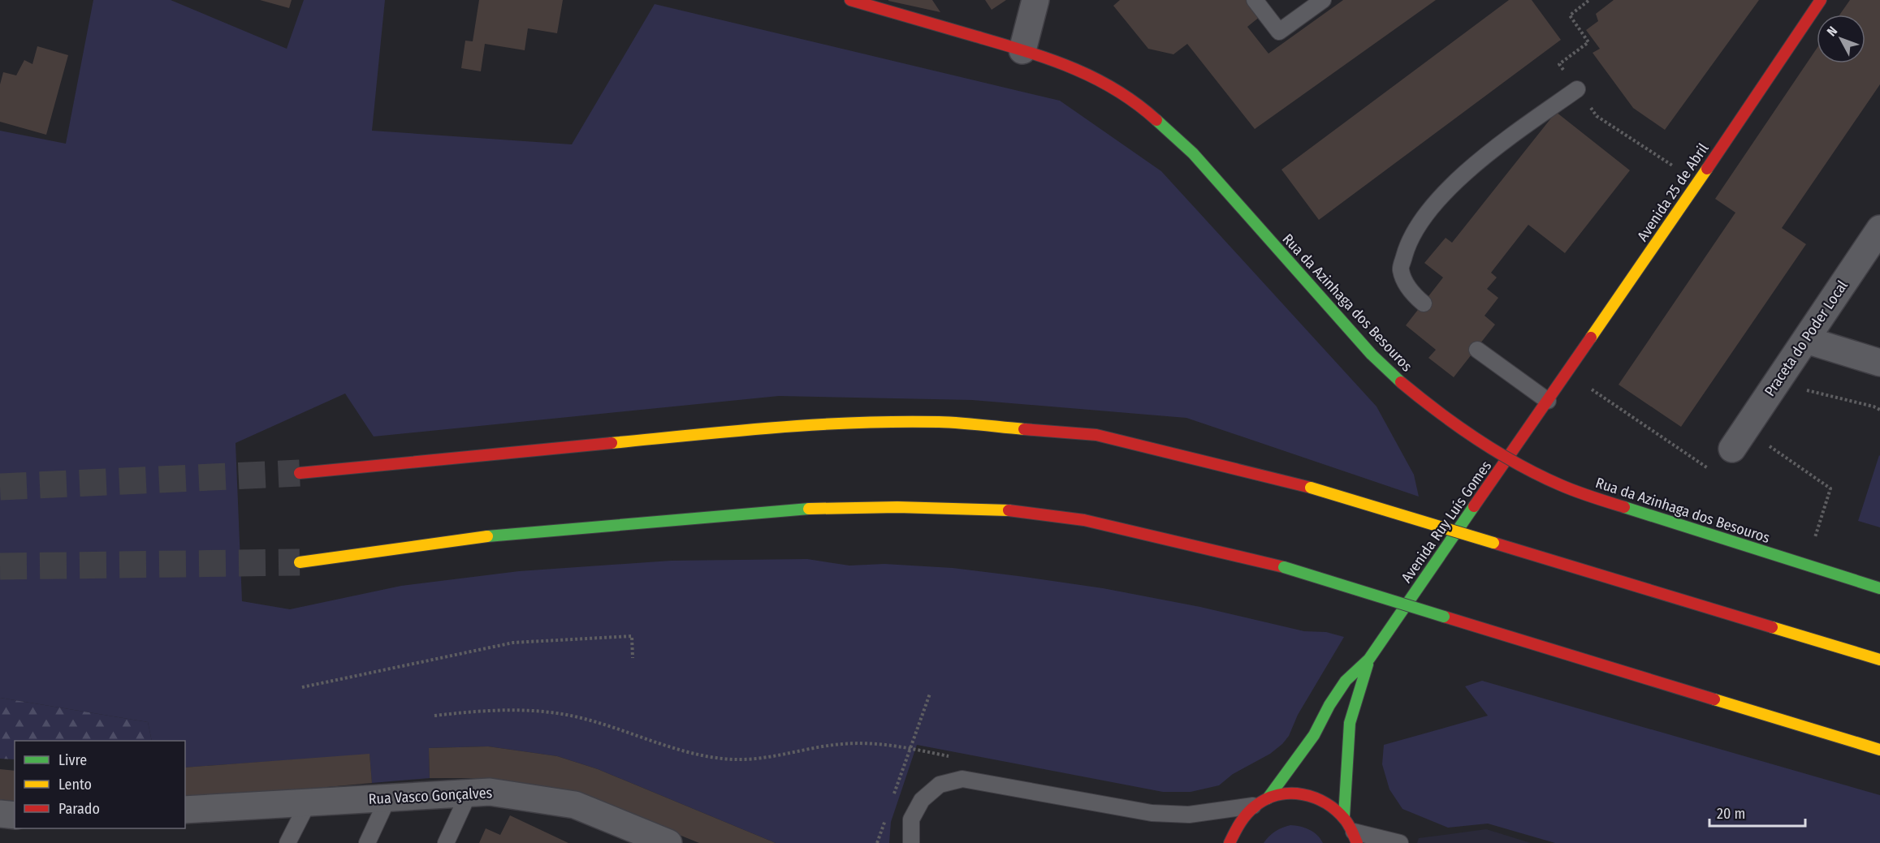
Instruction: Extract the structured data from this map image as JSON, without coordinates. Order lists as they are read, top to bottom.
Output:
{
  "streets": {
    "main road": ["Avenida 25 de Abril", "Rua da Azinhaga dos Besouros", "Avenida Ruy Luís Gomes"],
    "street": ["Praceta do Poder Local", "Rua Vasco Gonçalves"]
  },
  "crossings": [
    ["Avenida 25 de Abril", "Avenida Ruy Luís Gomes"]
  ],
  "legend": ["Livre", "Lento", "Parado"],
  "scale_bar": "20 m",
  "north": "top left"
}
